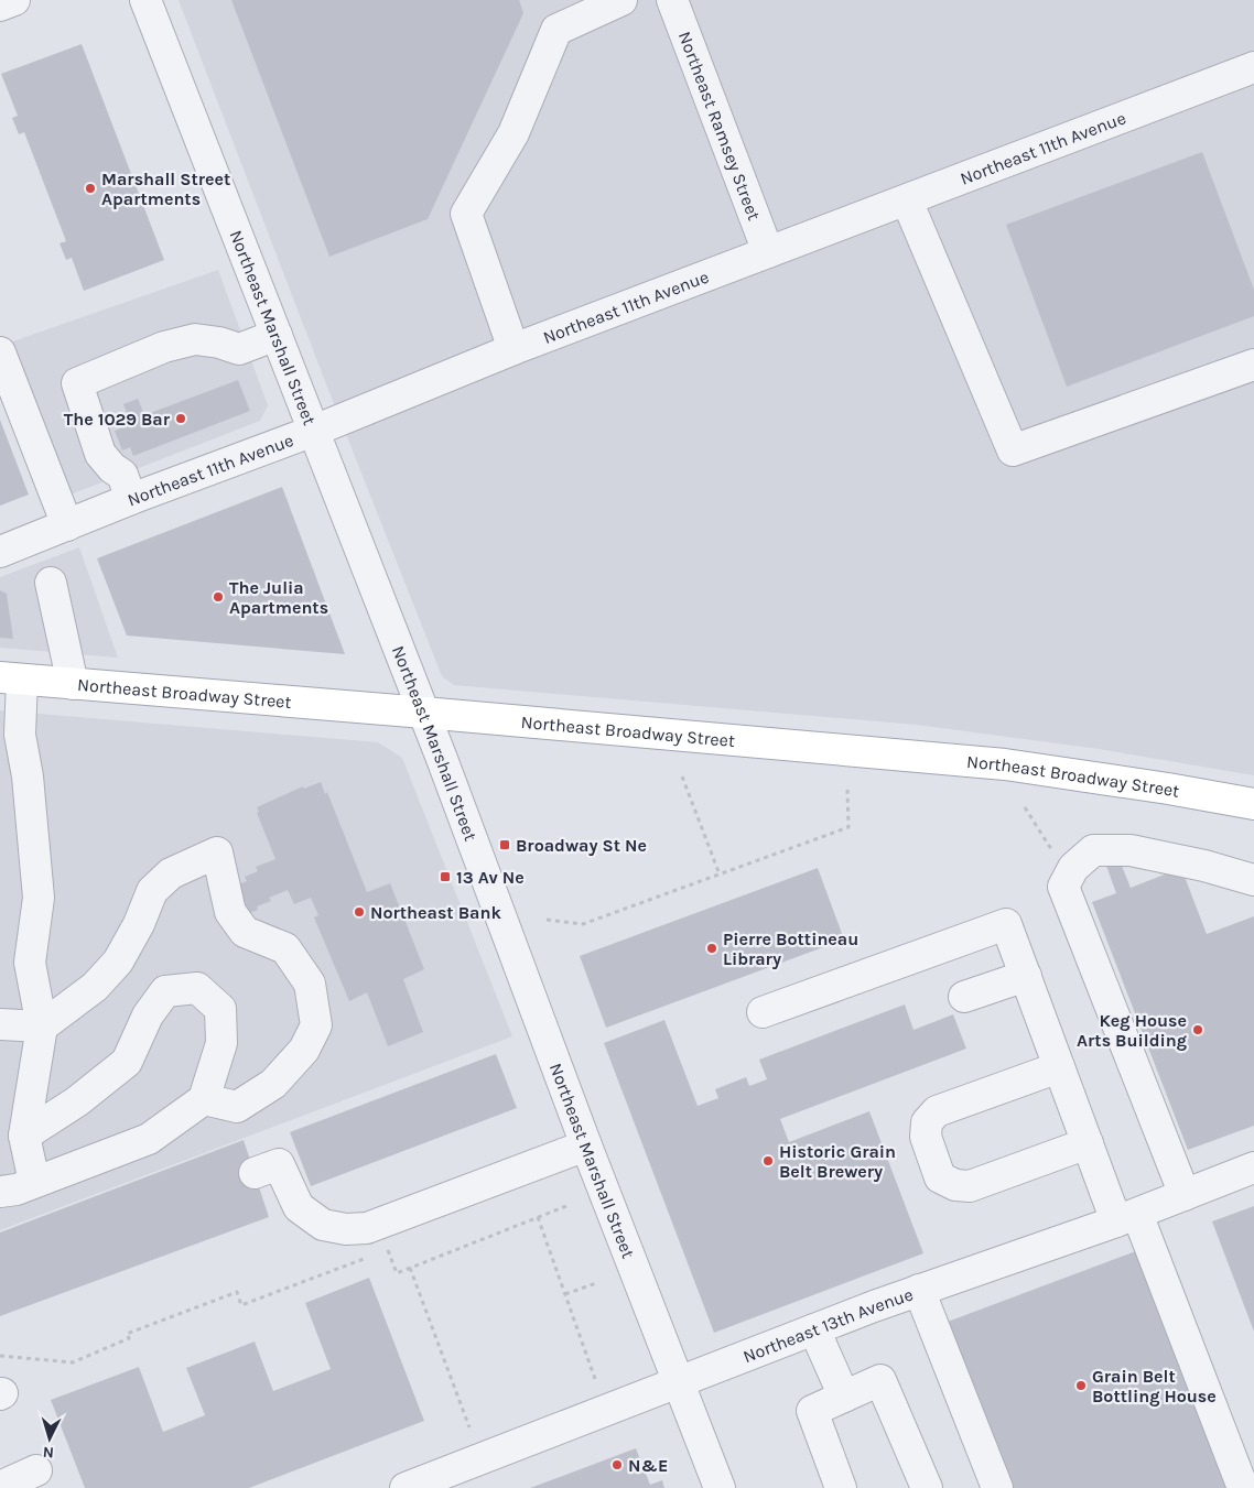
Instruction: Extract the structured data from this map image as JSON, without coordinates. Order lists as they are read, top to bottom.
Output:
{
  "streets": {
    "main road": ["Northeast Broadway Street"],
    "street": [
      "Northeast Ramsey Street",
      "Northeast 11th Avenue",
      "Northeast Marshall Street",
      "Northeast 13th Avenue"
    ]
  },
  "crossings": [
    ["Northeast Ramsey Street", "Northeast 11th Avenue"],
    ["Northeast 11th Avenue", "Northeast Marshall Street"],
    ["Northeast Marshall Street", "Northeast Broadway Street"],
    ["Northeast Marshall Street", "Northeast 13th Avenue"]
  ],
  "places": {
    "other": [
      "Marshall Street Apartments",
      "The 1029 Bar",
      "The Julia Apartments",
      "Northeast Bank",
      "Pierre Bottineau Library",
      "Keg House Arts Building",
      "Historic Grain Belt Brewery",
      "Grain Belt Bottling House",
      "N&E"
    ],
    "transit": ["Broadway St Ne", "13 Av Ne"]
  },
  "north": "bottom"
}
